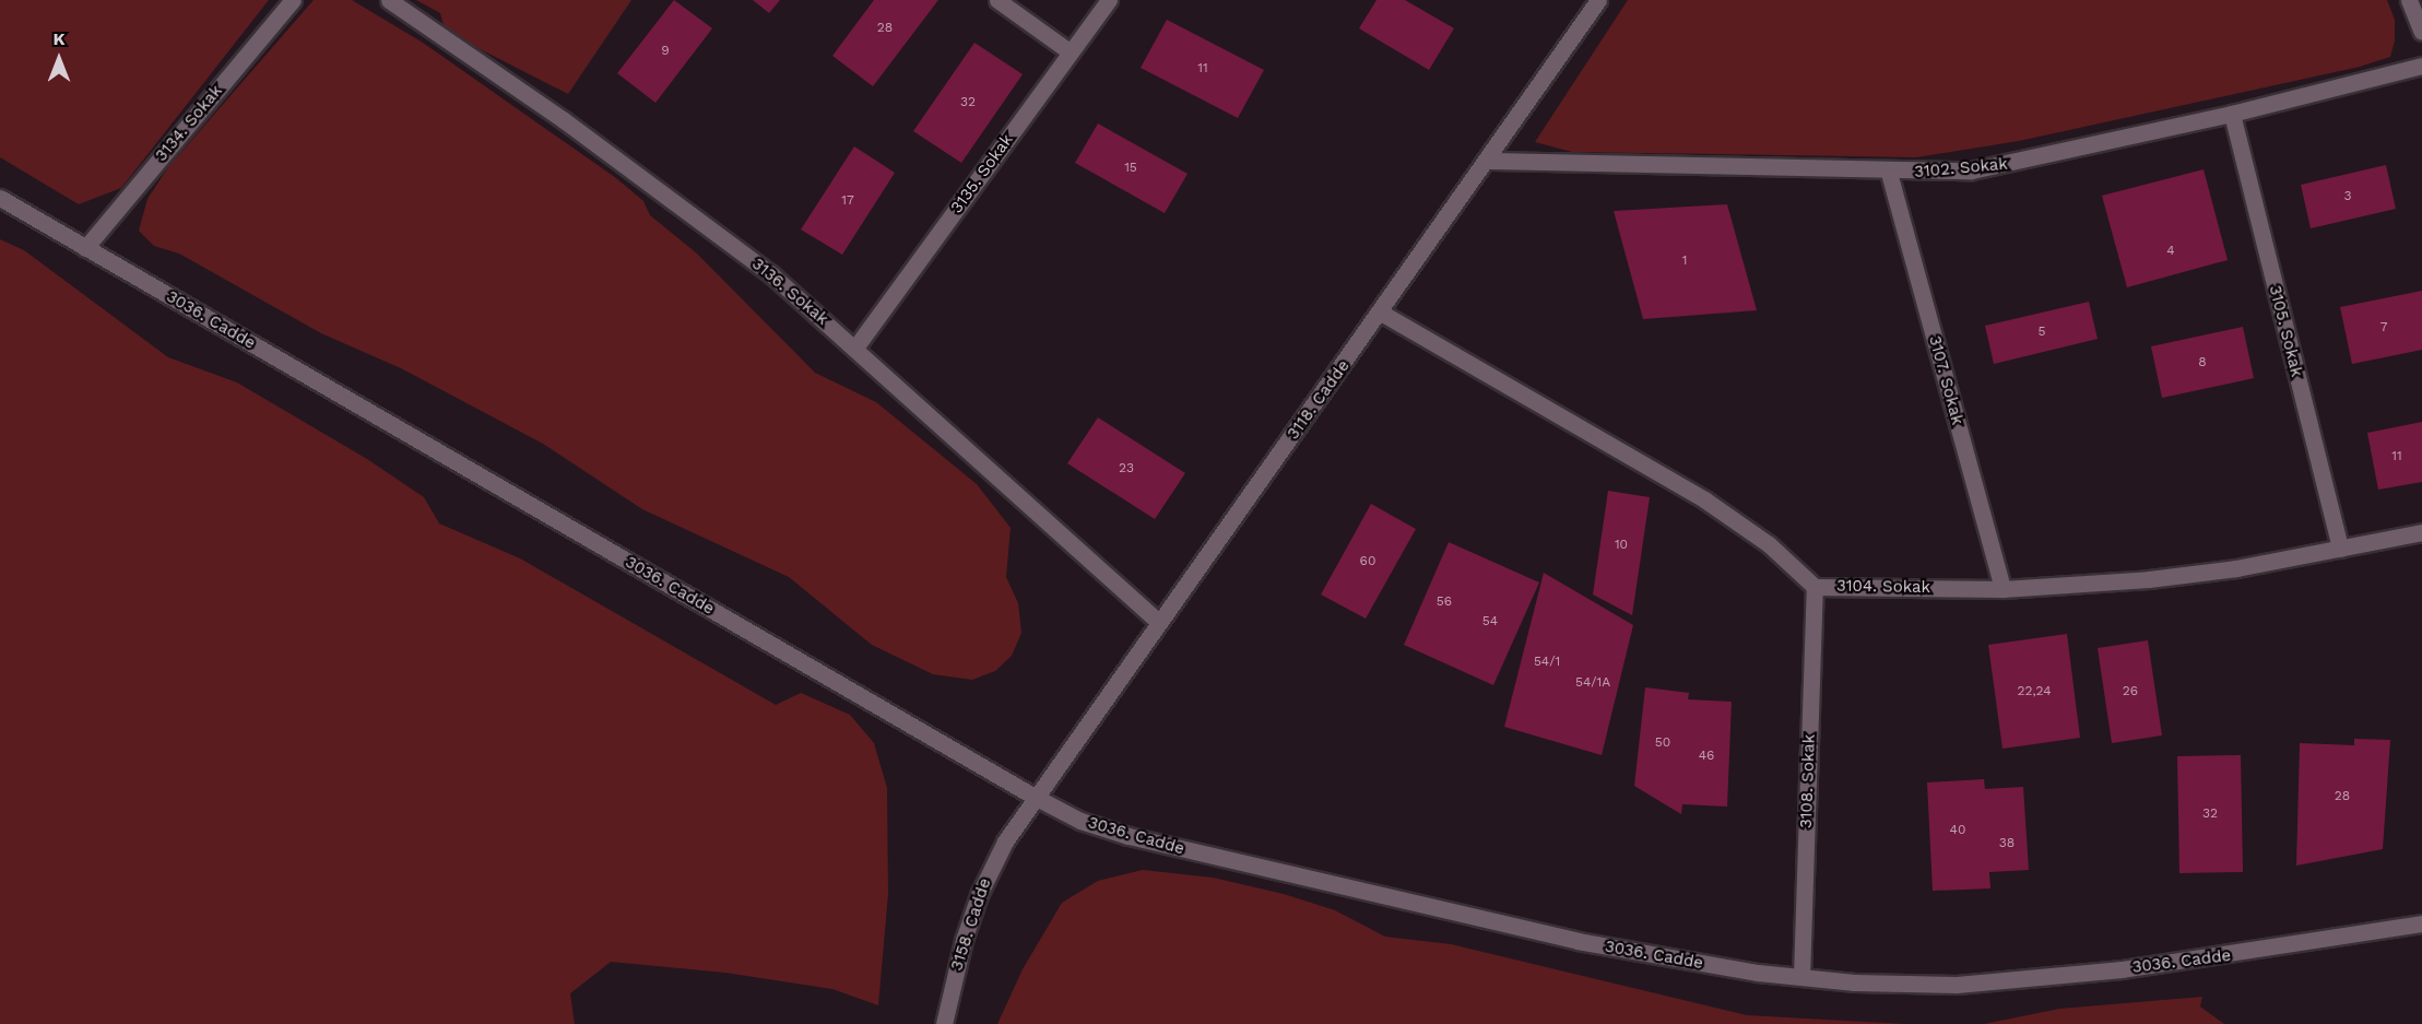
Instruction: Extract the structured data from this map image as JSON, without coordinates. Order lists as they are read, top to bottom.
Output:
{
  "streets": {
    "street": [
      "3134. Sokak",
      "3102. Sokak",
      "3135. Sokak",
      "3136. Sokak",
      "3036. Cadde",
      "3105. Sokak",
      "3107. Sokak",
      "3118. Cadde",
      "3104. Sokak",
      "3108. Sokak",
      "3158. Cadde"
    ]
  },
  "crossings": [
    ["3134. Sokak", "3036. Cadde"],
    ["3102. Sokak", "3105. Sokak"],
    ["3102. Sokak", "3107. Sokak"],
    ["3102. Sokak", "3118. Cadde"],
    ["3135. Sokak", "3136. Sokak"],
    ["3136. Sokak", "3118. Cadde"],
    ["3036. Cadde", "3118. Cadde"],
    ["3036. Cadde", "3108. Sokak"],
    ["3036. Cadde", "3158. Cadde"],
    ["3105. Sokak", "3104. Sokak"],
    ["3107. Sokak", "3104. Sokak"],
    ["3118. Cadde", "3104. Sokak"],
    ["3118. Cadde", "3158. Cadde"],
    ["3104. Sokak", "3108. Sokak"]
  ],
  "house_numbers": [
    "28",
    "9",
    "11",
    "32",
    "15",
    "3",
    "17",
    "4",
    "1",
    "7",
    "5",
    "8",
    "11",
    "23",
    "10",
    "60",
    "56",
    "54",
    "54/1",
    "54/1A",
    "22,24",
    "26",
    "50",
    "46",
    "28",
    "32",
    "40",
    "38"
  ],
  "north": "top"
}
